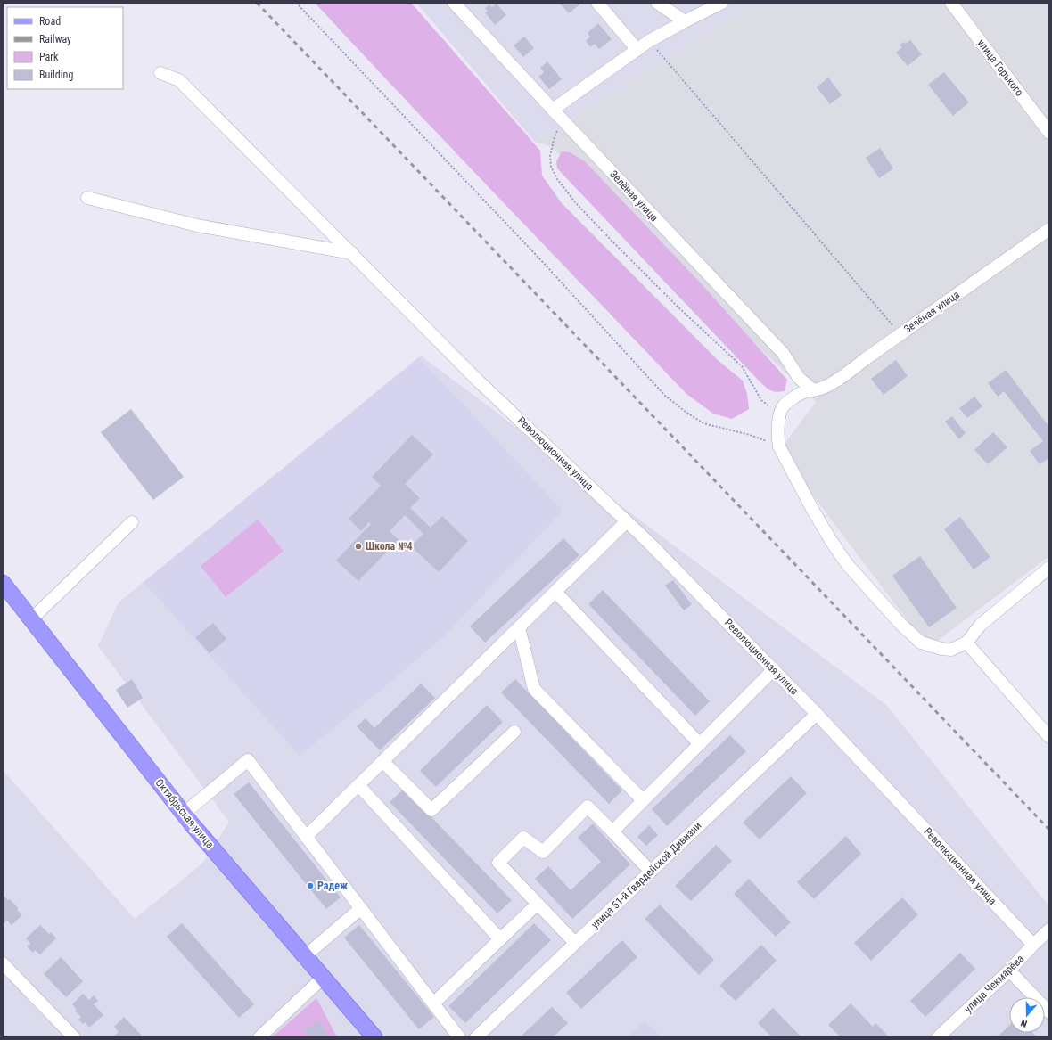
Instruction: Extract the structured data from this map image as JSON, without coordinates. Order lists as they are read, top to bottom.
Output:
{
  "streets": {
    "main road": ["Октябрьская улица"],
    "street": [
      "улица Горького",
      "Зелёная улица",
      "Революционная улица",
      "улица 51-й Гвардейской Дивизии",
      "улица Чекмарёва"
    ]
  },
  "crossings": [
    ["Революционная улица", "улица 51-й Гвардейской Дивизии"],
    ["Революционная улица", "улица Чекмарёва"]
  ],
  "places": ["Школа №4", "Радеж"],
  "legend": [
    "Road",
    "Railway",
    "Park",
    "Building"
  ],
  "north": "bottom"
}
